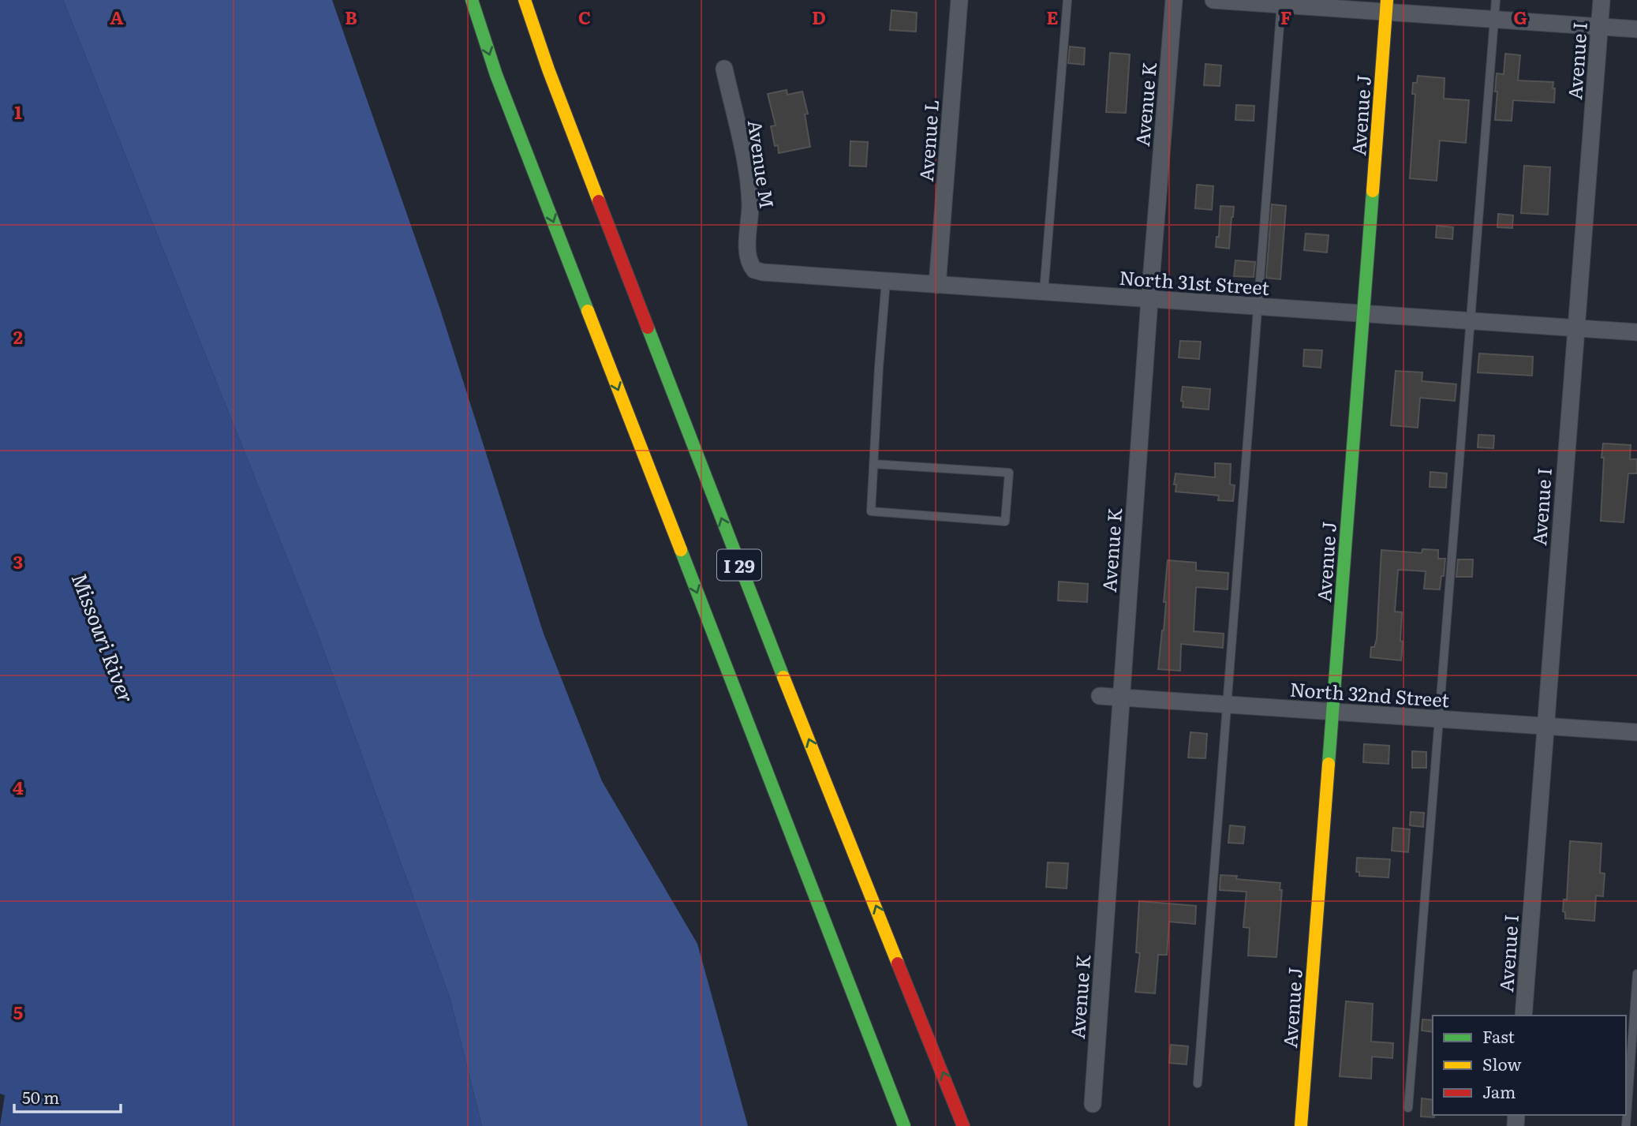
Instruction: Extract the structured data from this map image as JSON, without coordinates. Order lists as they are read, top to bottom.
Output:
{
  "streets": {
    "main road": ["Avenue J", "I 29"],
    "street": [
      "Avenue I",
      "Avenue K",
      "Avenue L",
      "Avenue M",
      "North 31st Street",
      "North 32nd Street"
    ]
  },
  "crossings": [
    ["Avenue I", "North 31st Street"],
    ["Avenue I", "North 32nd Street"],
    ["Avenue K", "North 31st Street"],
    ["Avenue K", "North 32nd Street"],
    ["Avenue J", "North 31st Street"],
    ["Avenue J", "North 32nd Street"],
    ["Avenue L", "North 31st Street"],
    ["Avenue M", "North 31st Street"]
  ],
  "water": ["Missouri River"],
  "legend": ["Fast", "Slow", "Jam"],
  "scale_bar": "50 m",
  "grid": {
    "columns": [
      "A",
      "B",
      "C",
      "D",
      "E",
      "F",
      "G"
    ],
    "rows": [
      "1",
      "2",
      "3",
      "4",
      "5"
    ]
  }
}
